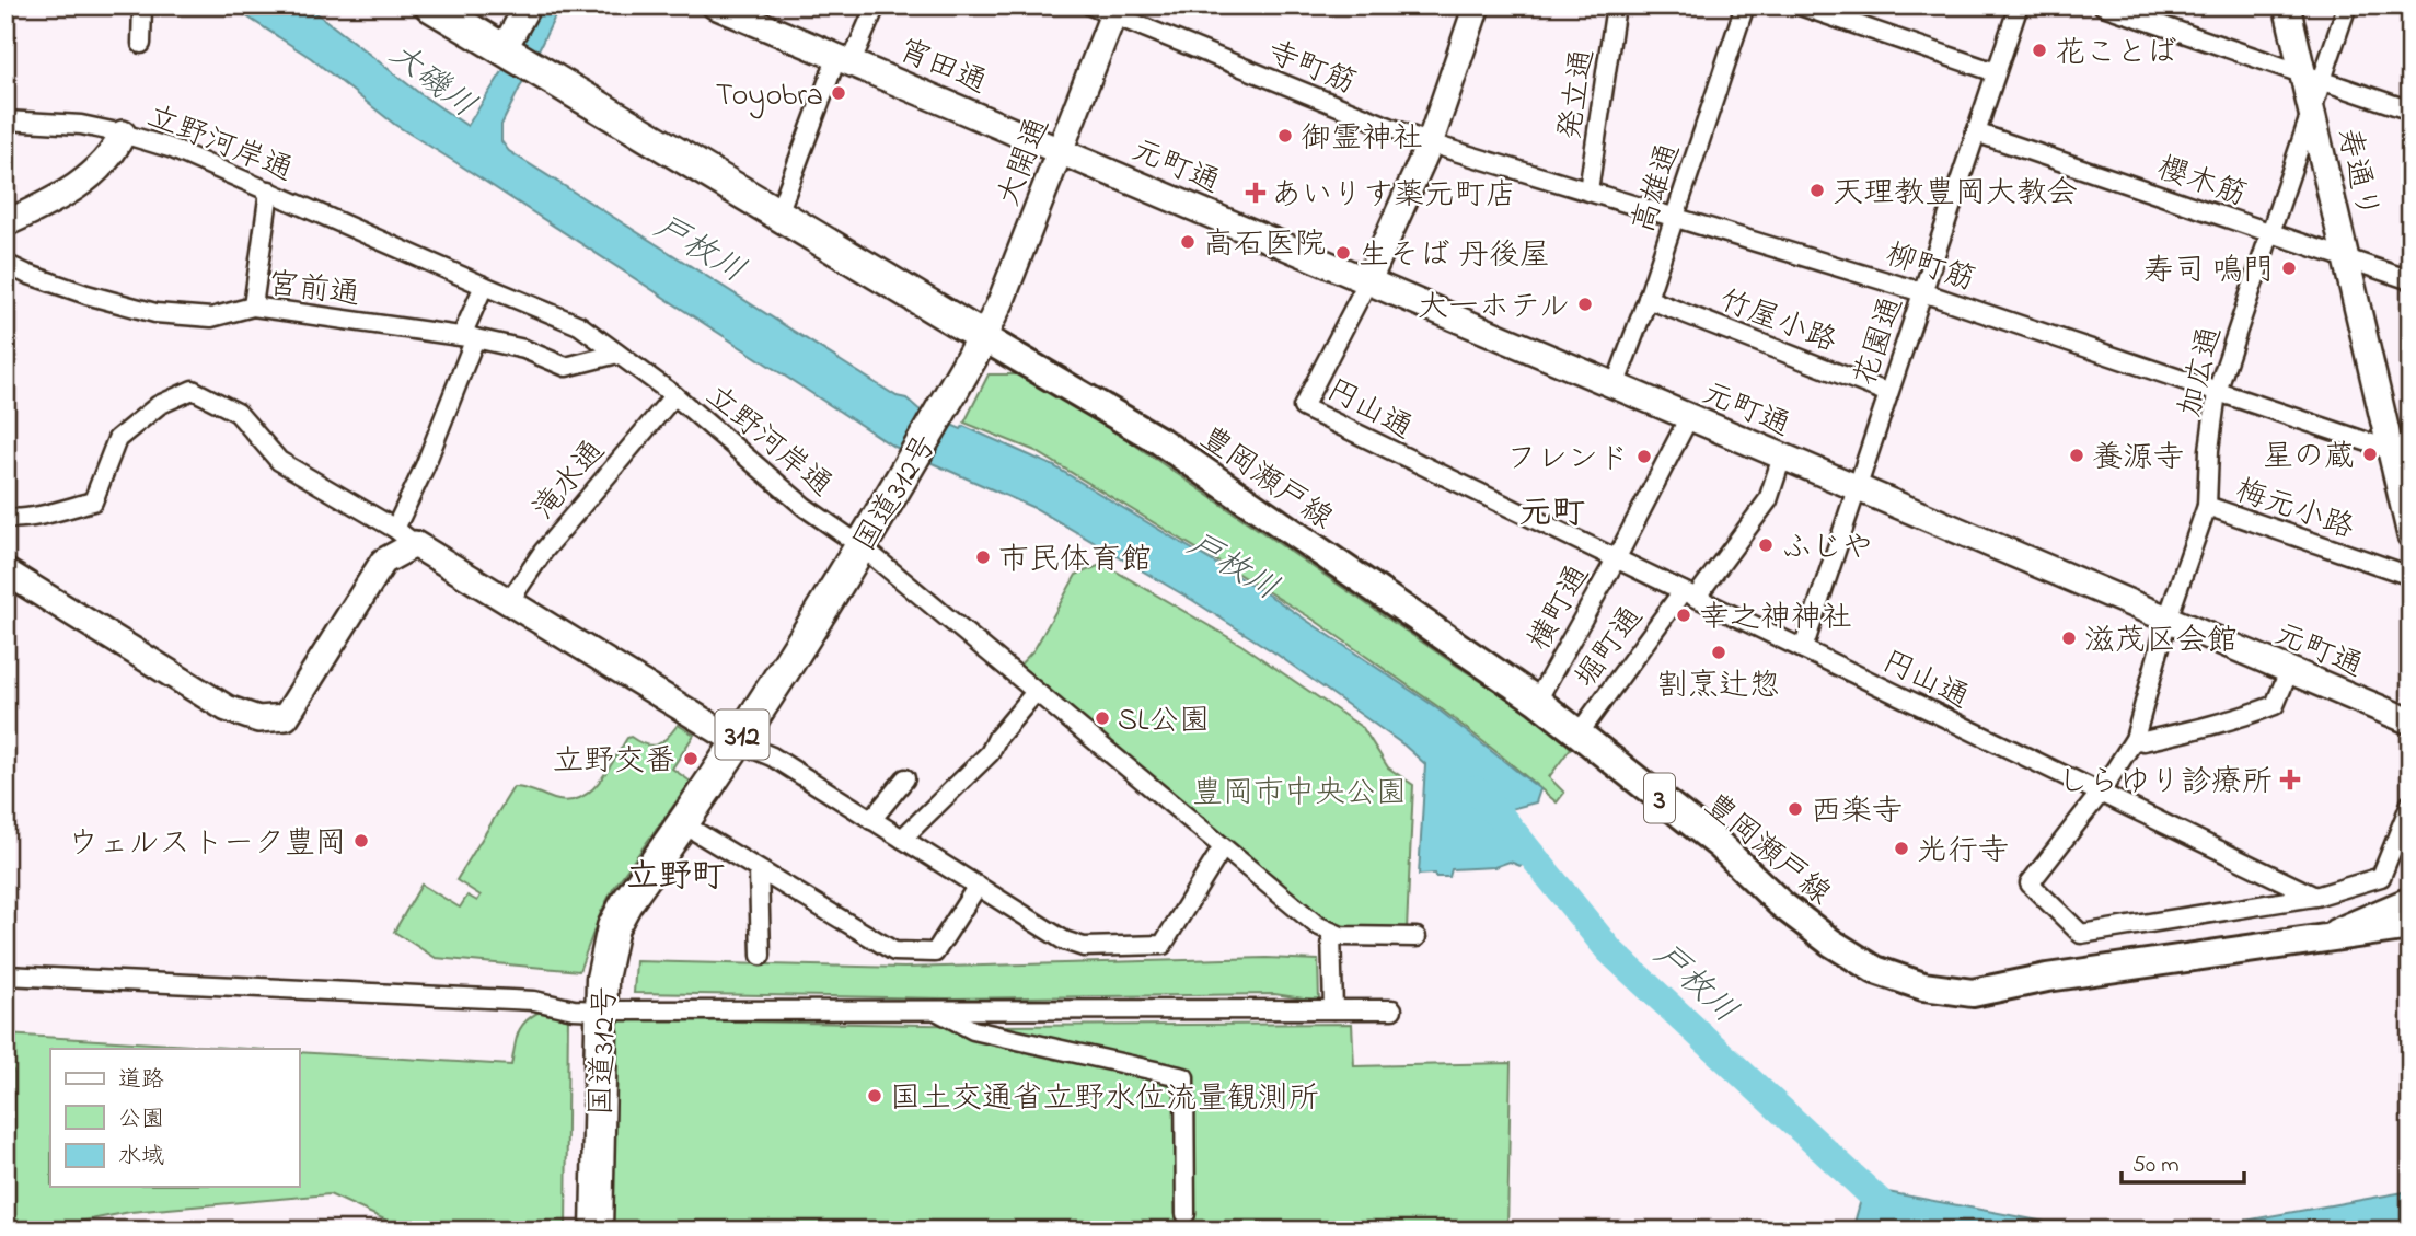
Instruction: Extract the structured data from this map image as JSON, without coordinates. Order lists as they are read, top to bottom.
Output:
{
  "streets": {
    "highway": ["国道312号", "312"],
    "main road": ["豊岡瀬戸線", "3"],
    "street": [
      "宵田通",
      "寺町筋",
      "発立通",
      "立野河岸通",
      "大開通",
      "元町通",
      "寿通り",
      "櫻木筋",
      "高雄通",
      "柳町筋",
      "宮前通",
      "竹屋小路",
      "花園通",
      "加広通",
      "円山通",
      "滝水通",
      "梅元小路",
      "横町通",
      "堀町通"
    ]
  },
  "crossings": [
    ["宵田通", "大開通"],
    ["宵田通", "元町通"],
    ["寺町筋", "大開通"],
    ["寺町筋", "柳町筋"],
    ["発立通", "柳町筋"],
    ["立野河岸通", "宮前通"],
    ["立野河岸通", "滝水通"],
    ["立野河岸通", "国道312号"],
    ["大開通", "元町通"],
    ["大開通", "豊岡瀬戸線"],
    ["大開通", "国道312号"],
    ["元町通", "高雄通"],
    ["元町通", "花園通"],
    ["元町通", "加広通"],
    ["元町通", "円山通"],
    ["元町通", "横町通"],
    ["元町通", "堀町通"],
    ["寿通り", "櫻木筋"],
    ["寿通り", "柳町筋"],
    ["寿通り", "加広通"],
    ["櫻木筋", "花園通"],
    ["櫻木筋", "加広通"],
    ["高雄通", "柳町筋"],
    ["高雄通", "竹屋小路"],
    ["柳町筋", "花園通"],
    ["柳町筋", "加広通"],
    ["竹屋小路", "花園通"],
    ["花園通", "円山通"],
    ["加広通", "円山通"],
    ["加広通", "梅元小路"],
    ["円山通", "横町通"],
    ["円山通", "堀町通"],
    ["豊岡瀬戸線", "国道312号"],
    ["豊岡瀬戸線", "横町通"],
    ["豊岡瀬戸線", "堀町通"]
  ],
  "districts": ["元町", "立野町"],
  "water": ["大磯川", "戸枚川"],
  "parks": ["豊岡市中央公園"],
  "places": {
    "other": [
      "花ことば",
      "Toyobra",
      "御霊神社",
      "天理教豊岡大教会",
      "高石医院",
      "生そば 丹後屋",
      "寿司 鳴門",
      "大一ホテル",
      "星の蔵",
      "養源寺",
      "フレンド",
      "ふじや",
      "市民体育館",
      "幸之神神社",
      "滋茂区会館",
      "割烹辻惣",
      "SL公園",
      "立野交番",
      "西楽寺",
      "ウェルストーク豊岡",
      "光行寺",
      "国土交通省立野水位流量観測所"
    ],
    "health": ["あいりす薬元町店", "しらゆり診療所"]
  },
  "legend": ["道路", "公園", "水域"],
  "scale_bar": "50 m"
}
